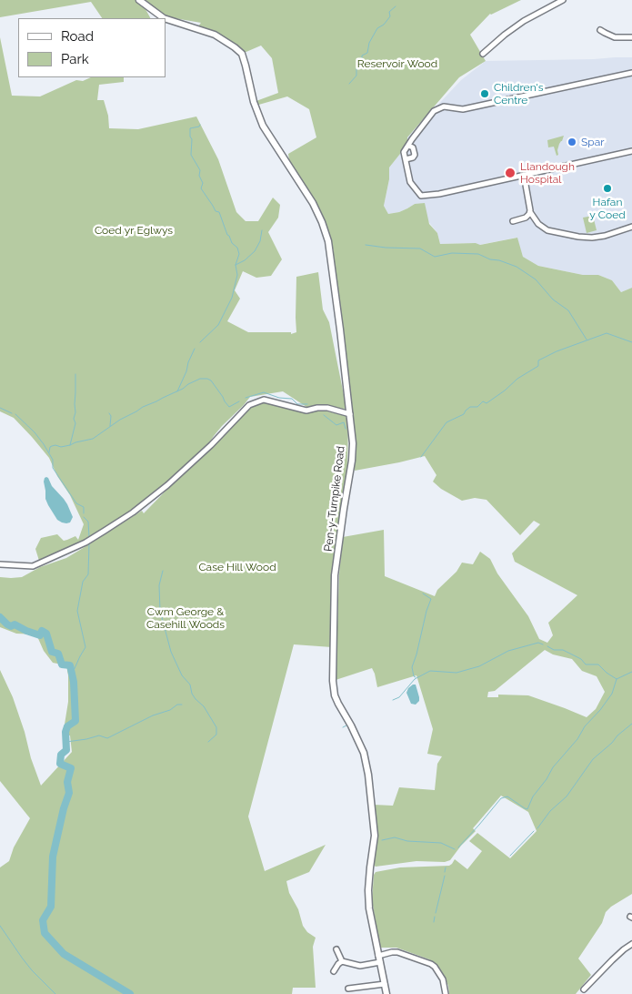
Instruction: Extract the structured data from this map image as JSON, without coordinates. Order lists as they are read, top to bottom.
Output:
{
  "streets": {
    "street": ["Pen-y-Turnpike Road"]
  },
  "parks": [
    "Reservoir Wood",
    "Coed yr Eglwys",
    "Case Hill Wood",
    "Cwm George & Casehill Woods"
  ],
  "places": [
    "Children's Centre",
    "Spar",
    "Llandough Hospital",
    "Hafan y Coed"
  ],
  "legend": ["Road", "Park"]
}
